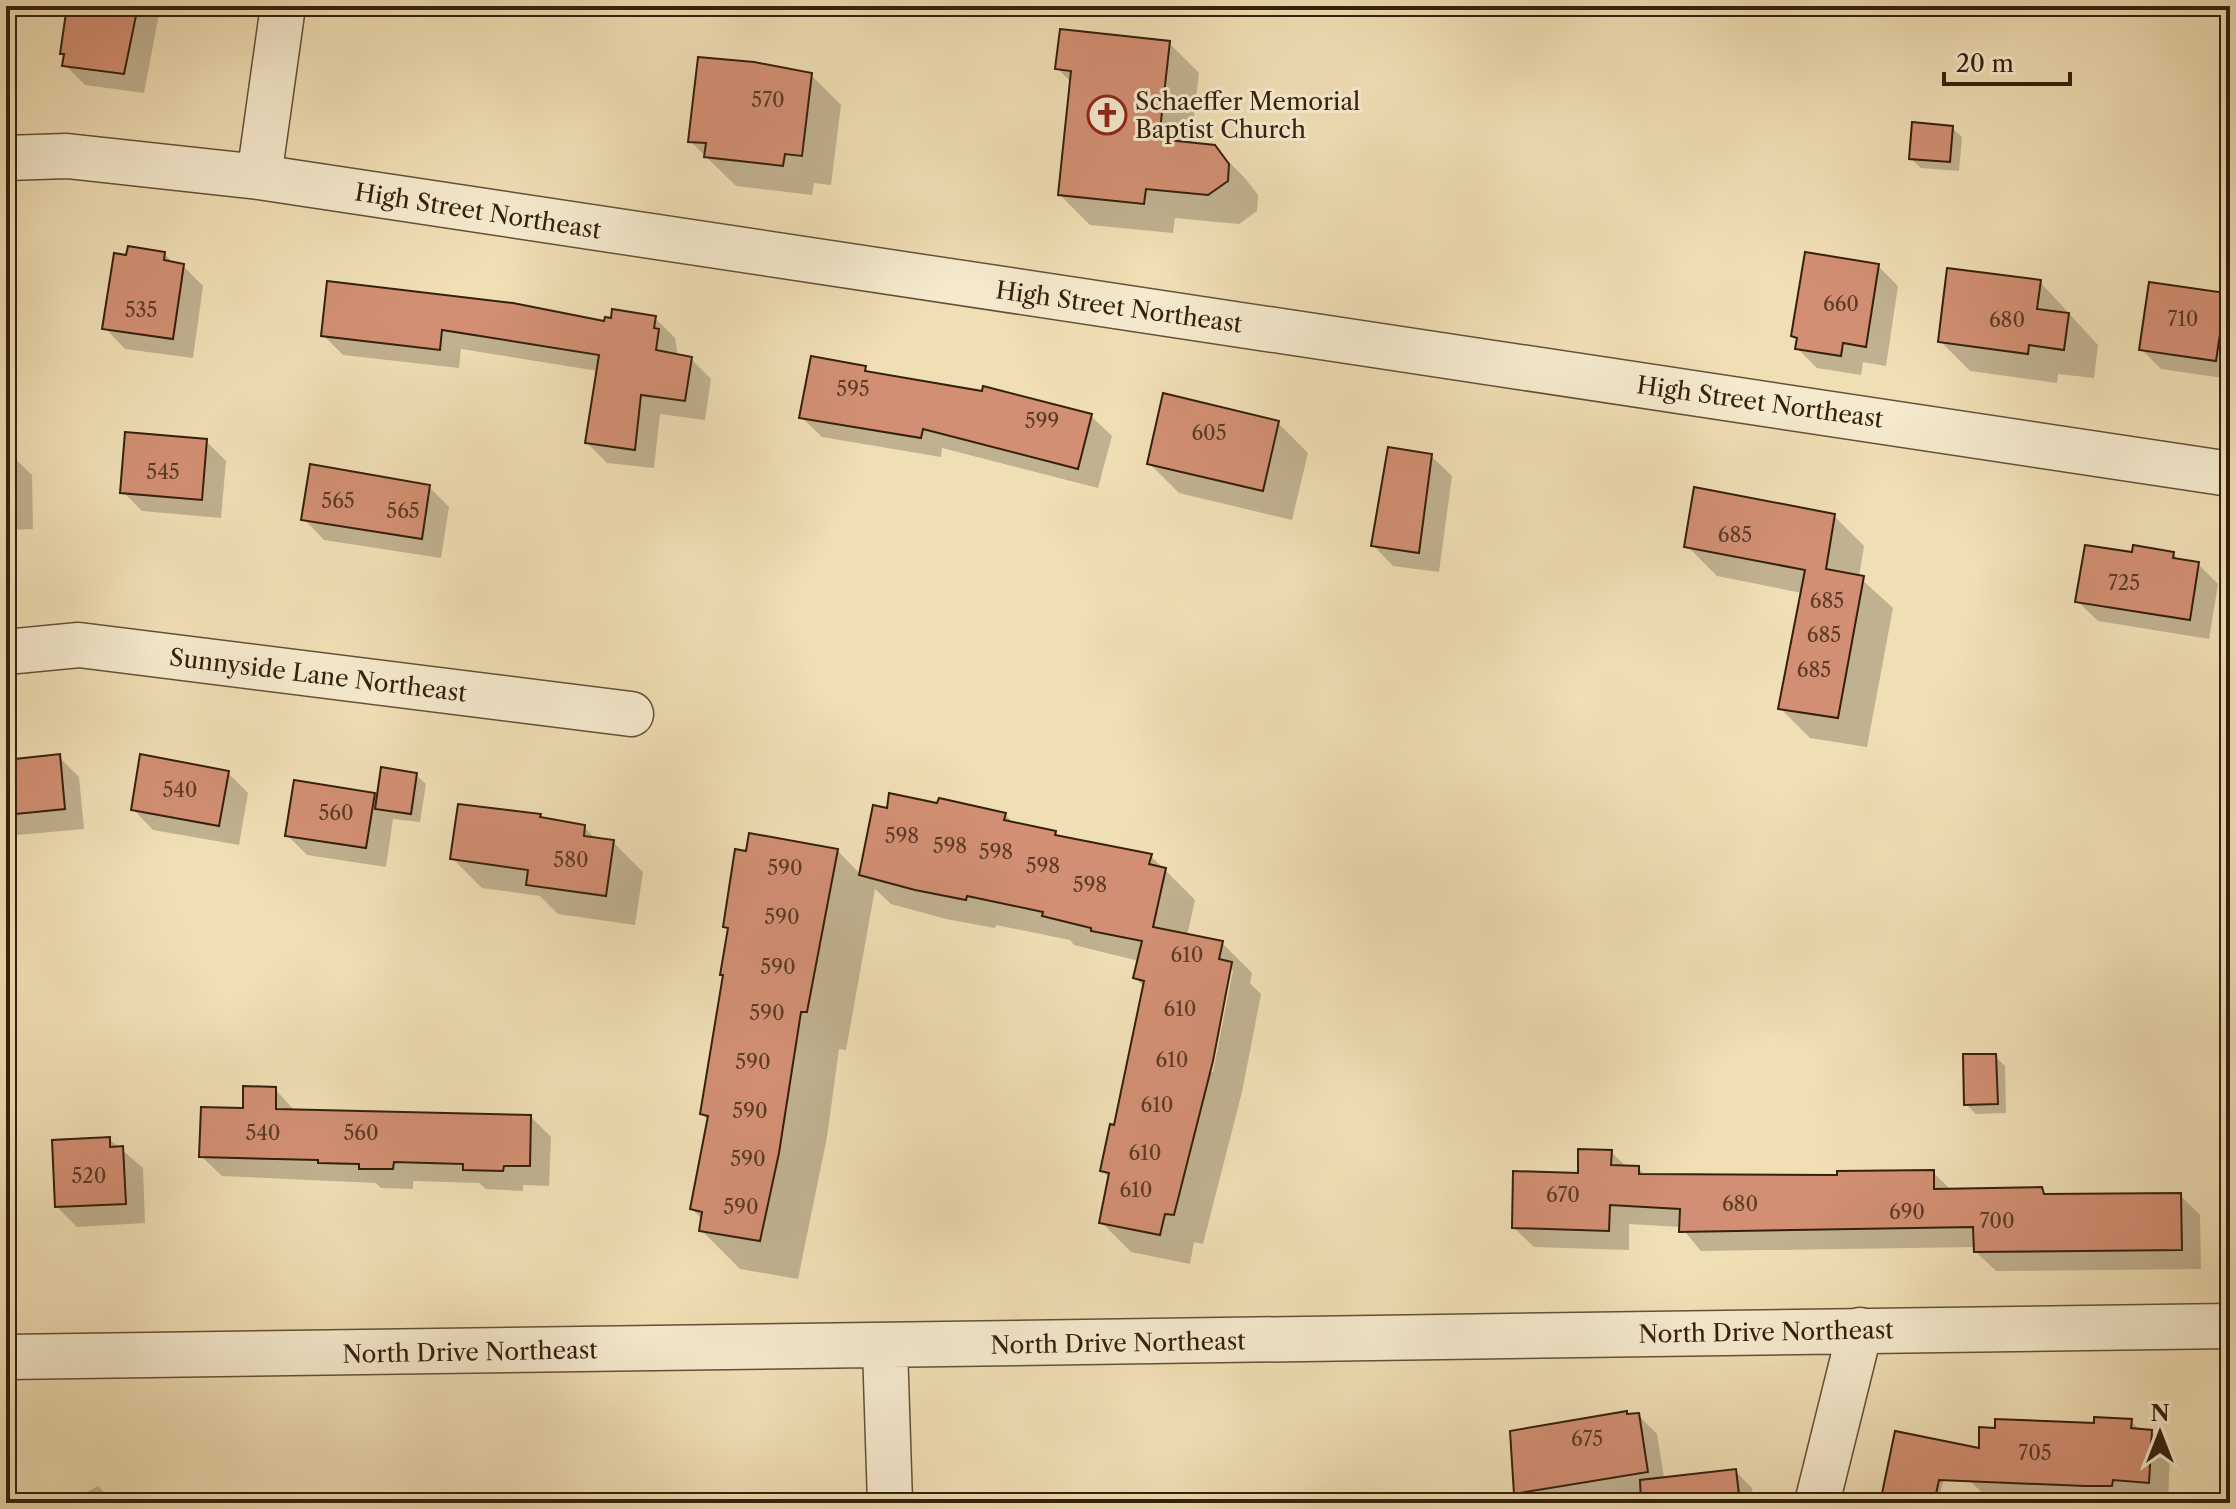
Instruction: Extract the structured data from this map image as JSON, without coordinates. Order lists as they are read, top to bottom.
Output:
{
  "streets": {
    "street": ["High Street Northeast", "Sunnyside Lane Northeast", "North Drive Northeast"]
  },
  "places": {
    "church": ["Schaeffer Memorial Baptist Church"]
  },
  "house_numbers": [
    "570",
    "660",
    "535",
    "710",
    "680",
    "595",
    "599",
    "605",
    "545",
    "565",
    "565",
    "685",
    "725",
    "685",
    "685",
    "685",
    "540",
    "560",
    "598",
    "598",
    "598",
    "580",
    "598",
    "590",
    "598",
    "590",
    "610",
    "590",
    "610",
    "590",
    "610",
    "590",
    "610",
    "590",
    "540",
    "560",
    "610",
    "590",
    "520",
    "610",
    "670",
    "680",
    "590",
    "690",
    "700",
    "675",
    "705"
  ],
  "scale_bar": "20 m",
  "north": "top"
}
